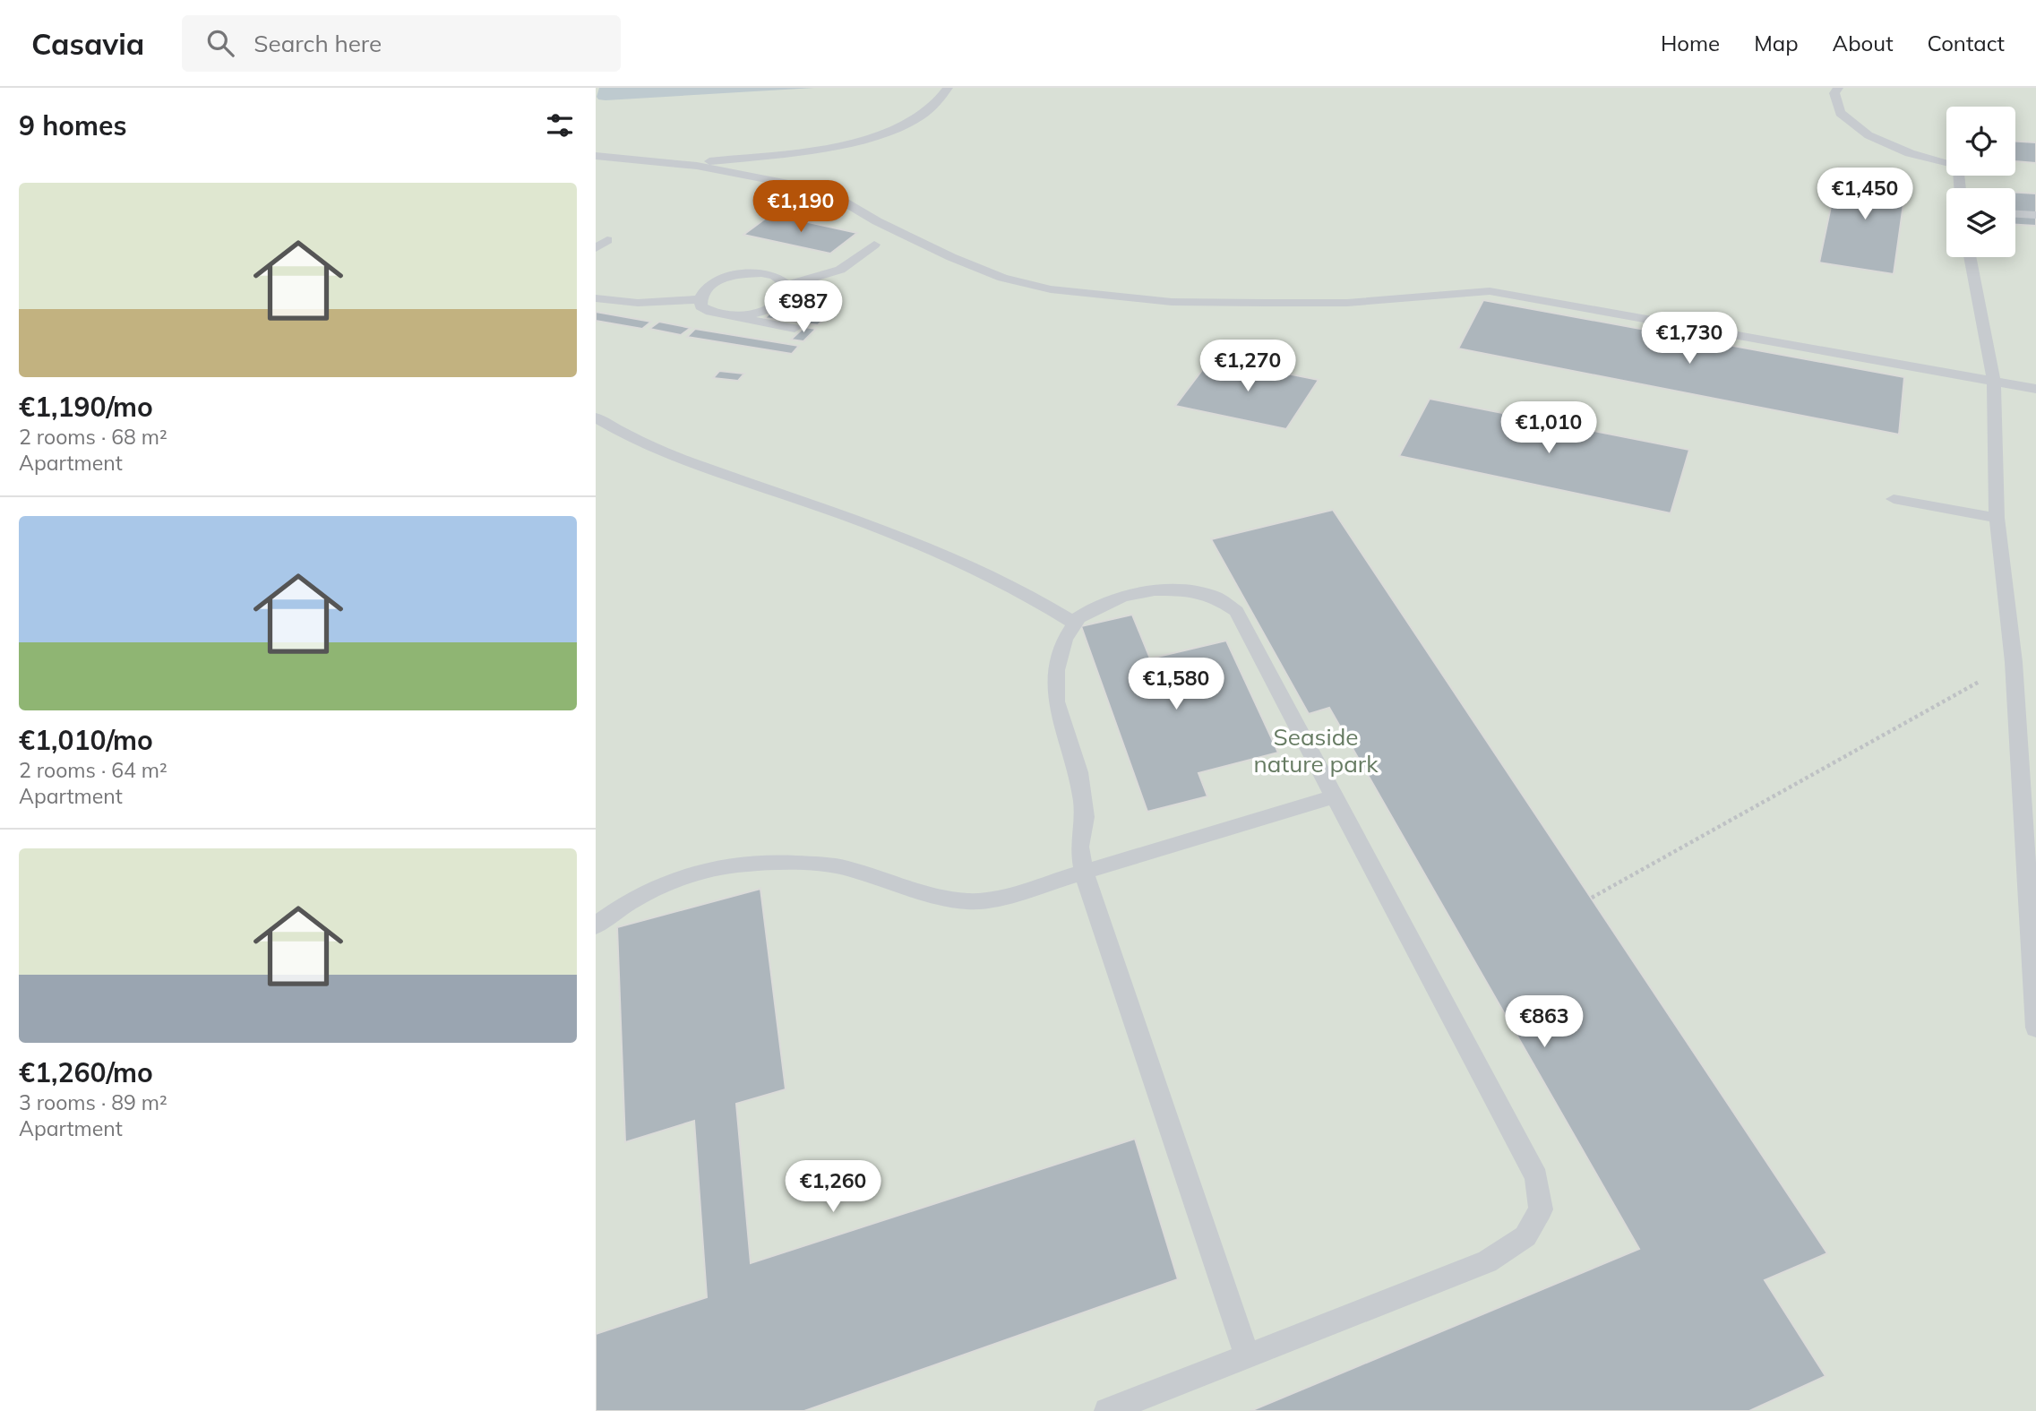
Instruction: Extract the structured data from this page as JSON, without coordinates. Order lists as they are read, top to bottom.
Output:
{
  "parks": ["Seaside nature park"],
  "page": {
    "header": "Casavia",
    "search": "Search here",
    "nav": [
      "Home",
      "Map",
      "About",
      "Contact"
    ],
    "heading": "9 homes",
    "list": [
      {
        "name": "€1,190/mo",
        "note": "2 rooms · 68 m² · Apartment"
      },
      {
        "name": "€1,010/mo",
        "note": "2 rooms · 64 m² · Apartment"
      },
      {
        "name": "€1,260/mo",
        "note": "3 rooms · 89 m² · Apartment"
      }
    ],
    "price": [
      "€1,450",
      "€1,190",
      "€987",
      "€1,730",
      "€1,270",
      "€1,010",
      "€1,580",
      "€863",
      "€1,260"
    ]
  }
}
